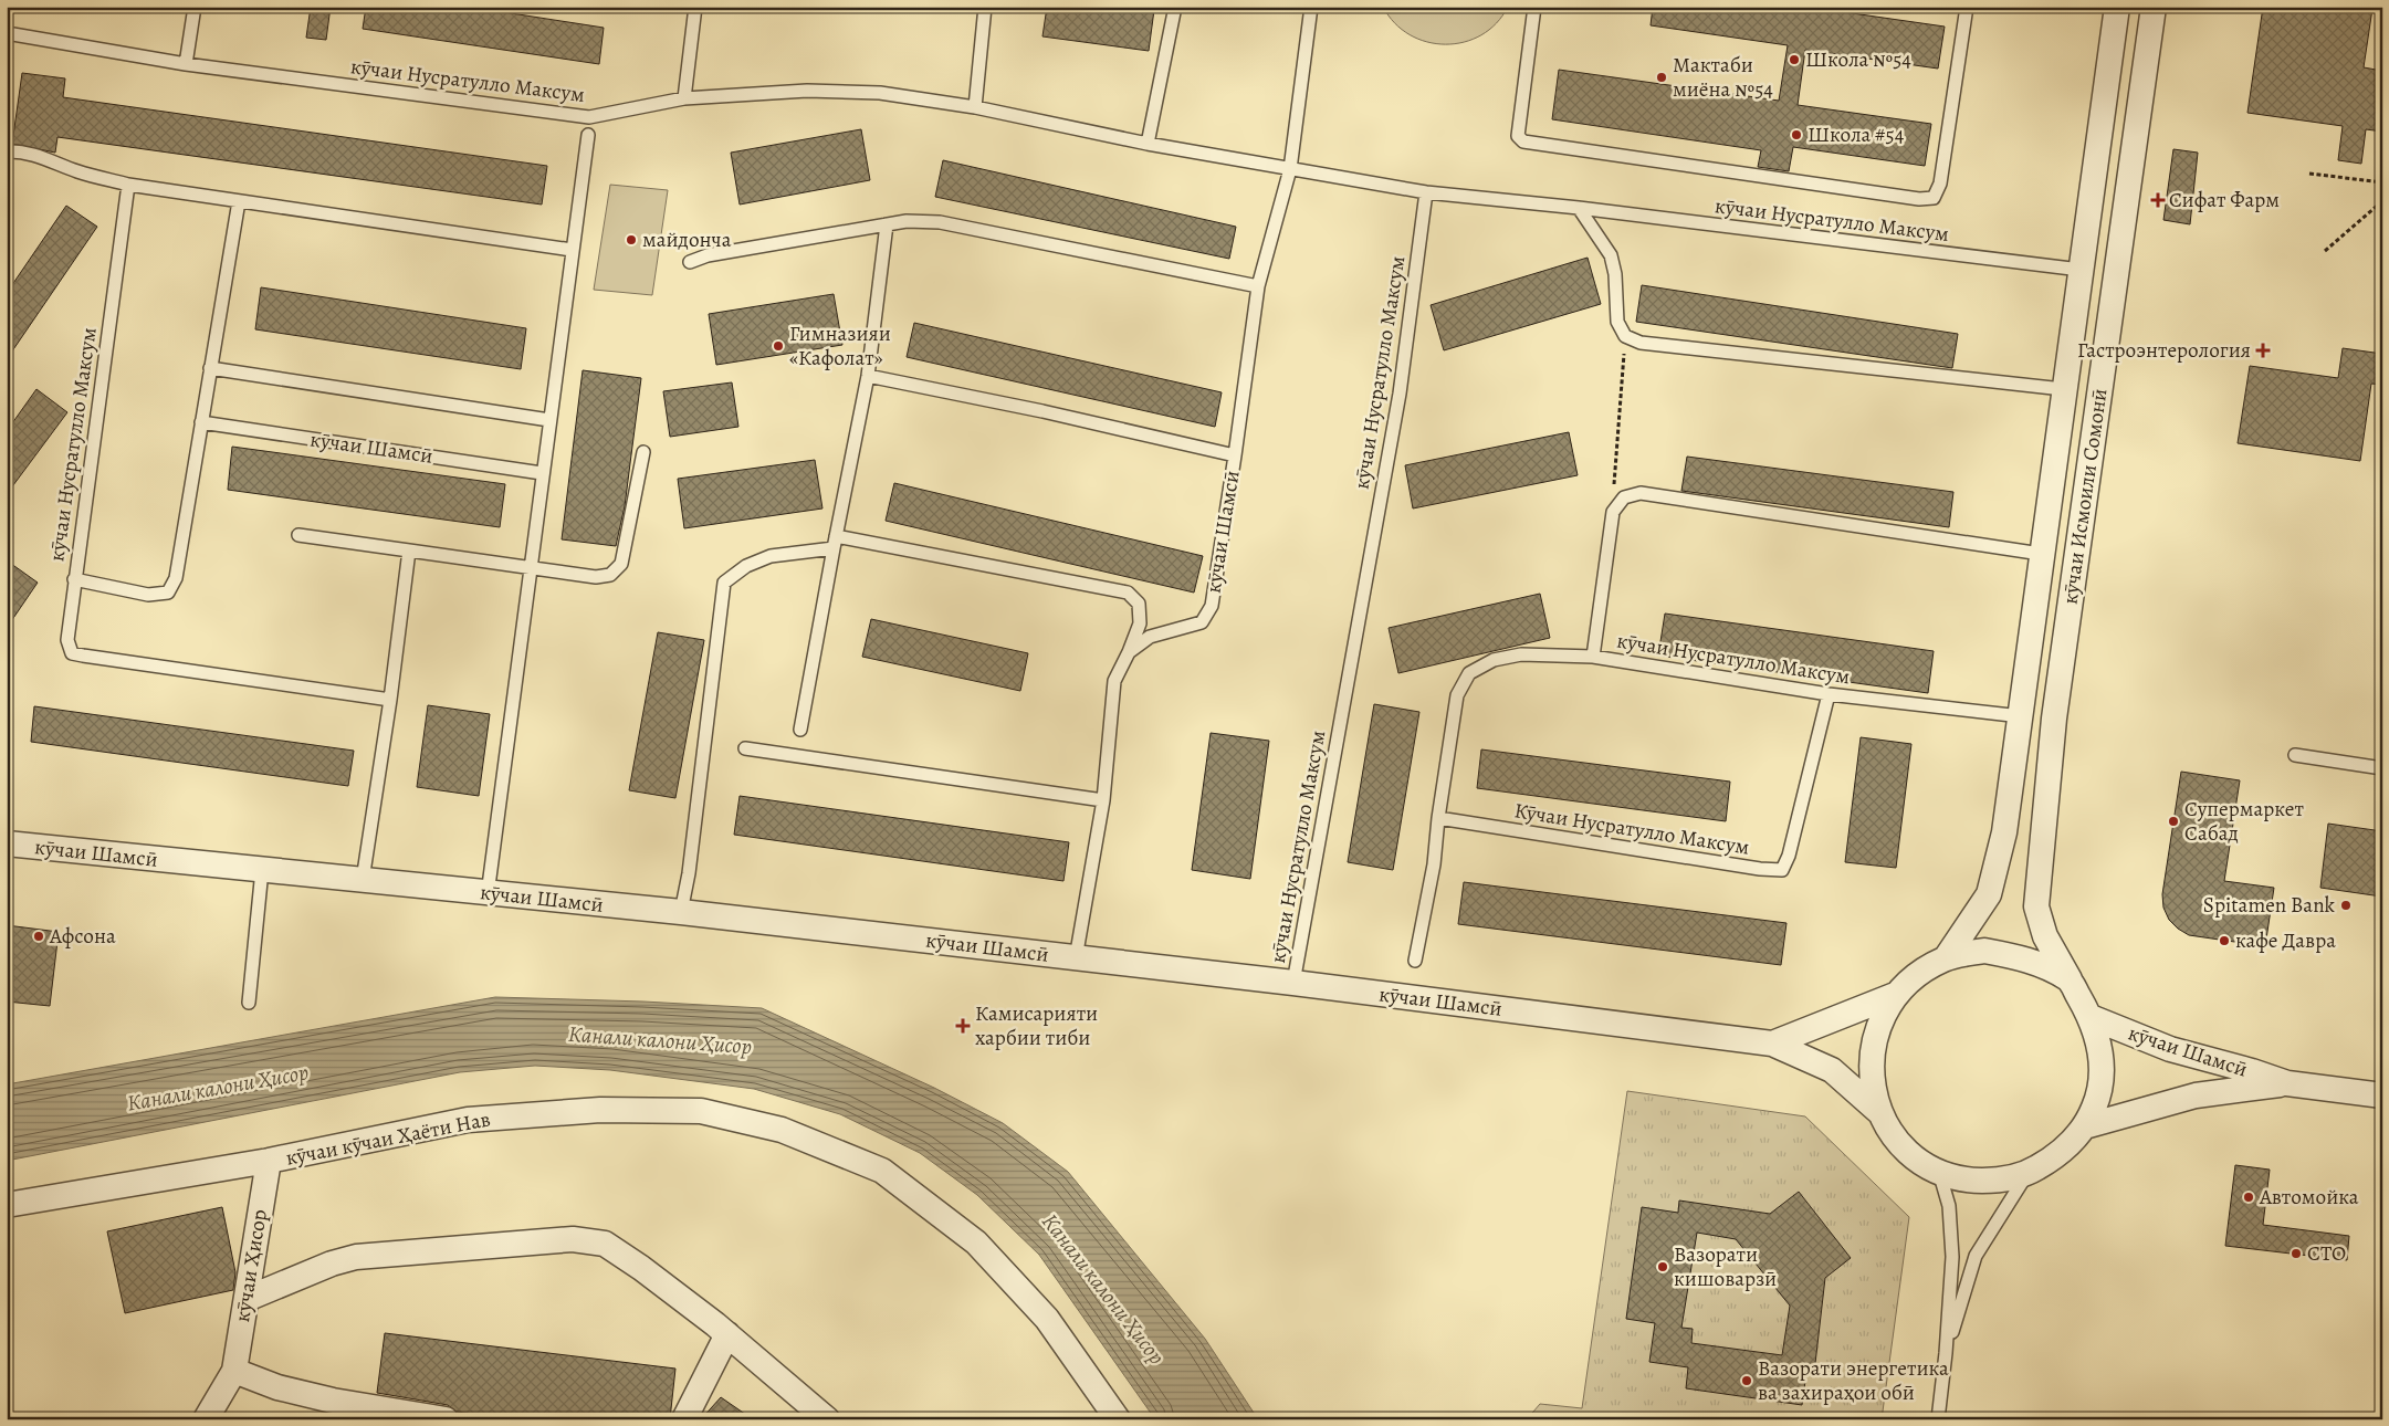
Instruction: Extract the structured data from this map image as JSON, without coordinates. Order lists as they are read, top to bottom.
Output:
{
  "streets": {
    "street": [
      "кӯчаи Шамсӣ",
      "кӯчаи Исмоили Сомонӣ",
      "кӯчаи кӯчаи Ҳаёти Нав",
      "кӯчаи Ҳисор"
    ],
    "lane": ["кӯчаи Нусратулло Максум", "Кӯчаи Нусратулло Максум"]
  },
  "crossings": [
    ["кӯчаи Нусратулло Максум", "кӯчаи Шамсӣ"],
    ["кӯчаи Нусратулло Максум", "кӯчаи Исмоили Сомонӣ"],
    ["кӯчаи Нусратулло Максум", "Кӯчаи Нусратулло Максум"],
    ["кӯчаи Шамсӣ", "кӯчаи Исмоили Сомонӣ"],
    ["кӯчаи кӯчаи Ҳаёти Нав", "кӯчаи Ҳисор"]
  ],
  "water": ["Канали калони Ҳисор"],
  "places": {
    "other": [
      "Школа №54",
      "Мактаби миёна №54",
      "Школа #54",
      "майдонча",
      "Гимназияи «Кафолат»",
      "Супермаркет Сабад",
      "Spitamen Bank",
      "Афсона",
      "кафе Давра",
      "Автомойка",
      "СТО",
      "Вазорати кишоварзӣ",
      "Вазорати энергетика ва захираҳои обӣ"
    ],
    "health": ["Сифат Фарм", "Гастроэнтерология", "Камисарияти харбии тиби"]
  }
}
